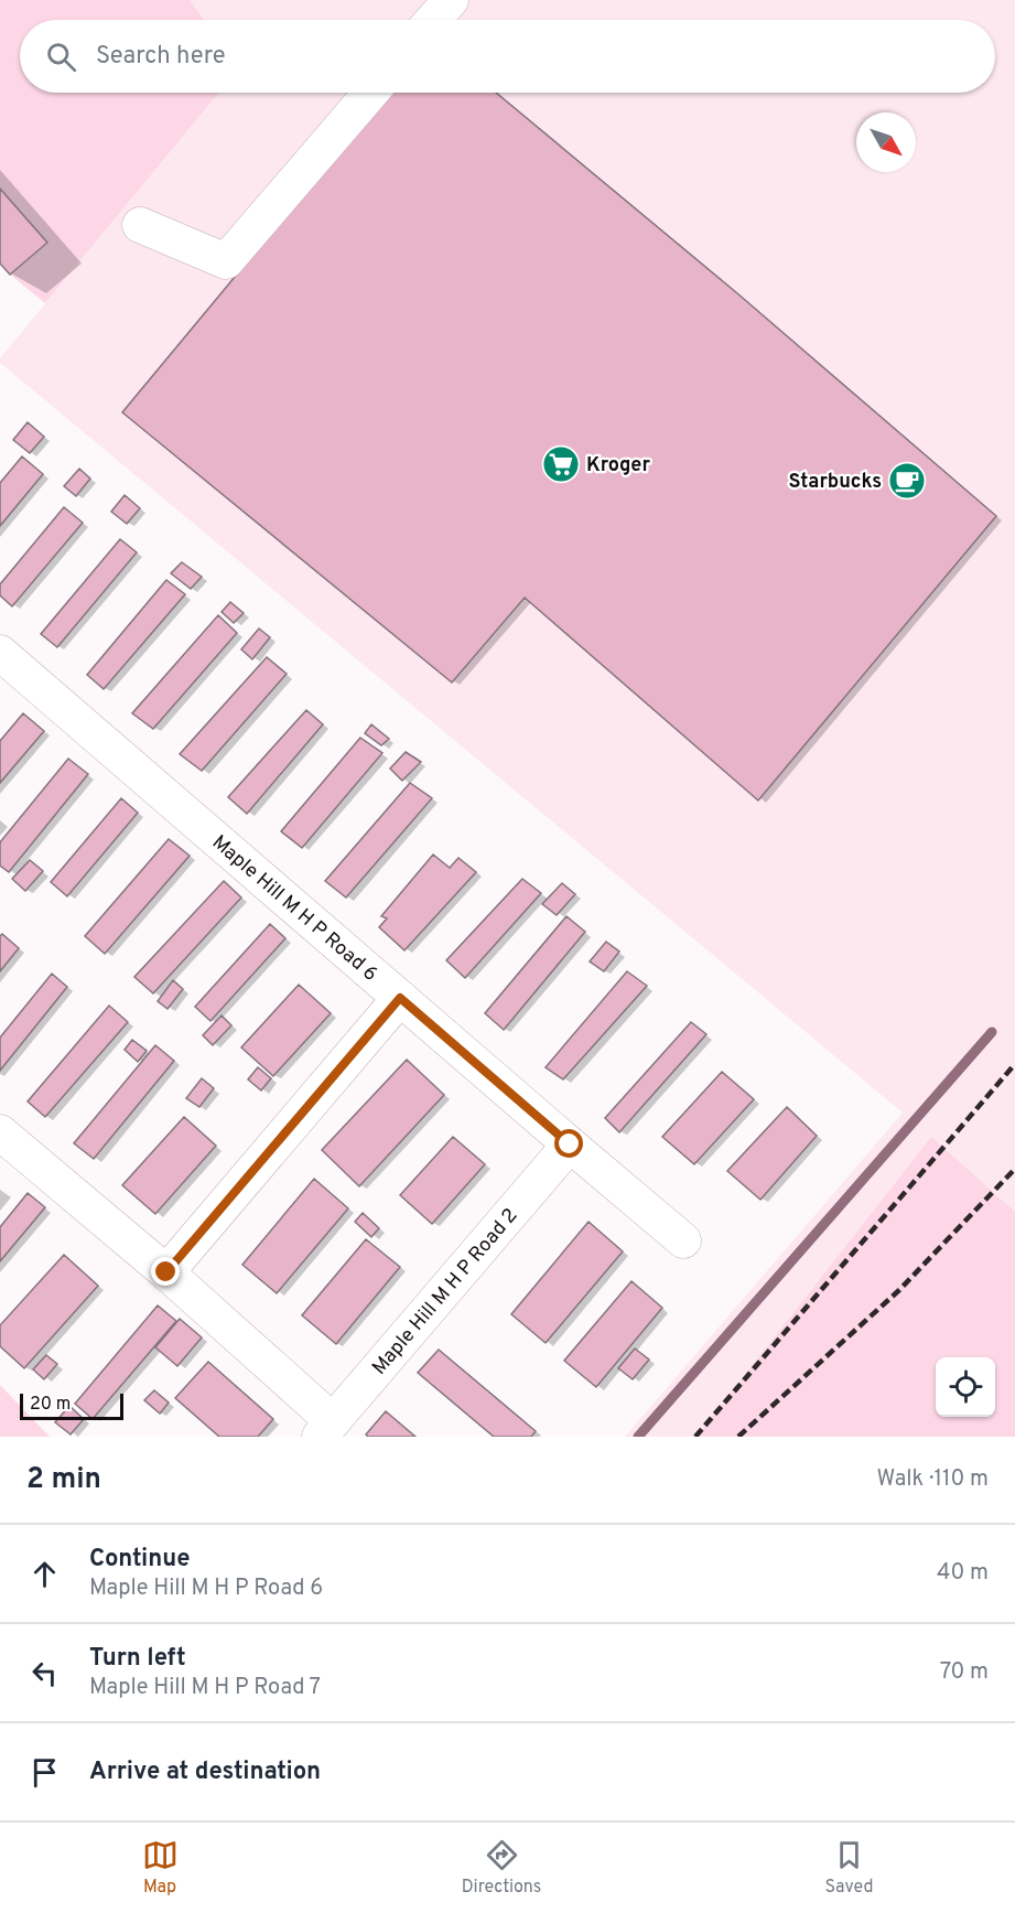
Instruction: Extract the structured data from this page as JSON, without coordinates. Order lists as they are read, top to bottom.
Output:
{
  "streets": {
    "street": ["Maple Hill M H P Road 6", "Maple Hill M H P Road 2"]
  },
  "crossings": [
    ["Maple Hill M H P Road 6", "Maple Hill M H P Road 2"]
  ],
  "places": {
    "supermarket": ["Kroger"],
    "cafe": ["Starbucks"]
  },
  "scale_bar": "20 m",
  "north": "bottom right",
  "page": {
    "search": "Search here",
    "scale": "20 m",
    "heading": ["2 min", "Walk · 110 m"],
    "list": [
      ["Continue", "Maple Hill M H P Road 6", "40 m"],
      ["Turn left", "Maple Hill M H P Road 7", "70 m"],
      "Arrive at destination"
    ],
    "nav": ["Map", "Directions", "Saved"]
  }
}
